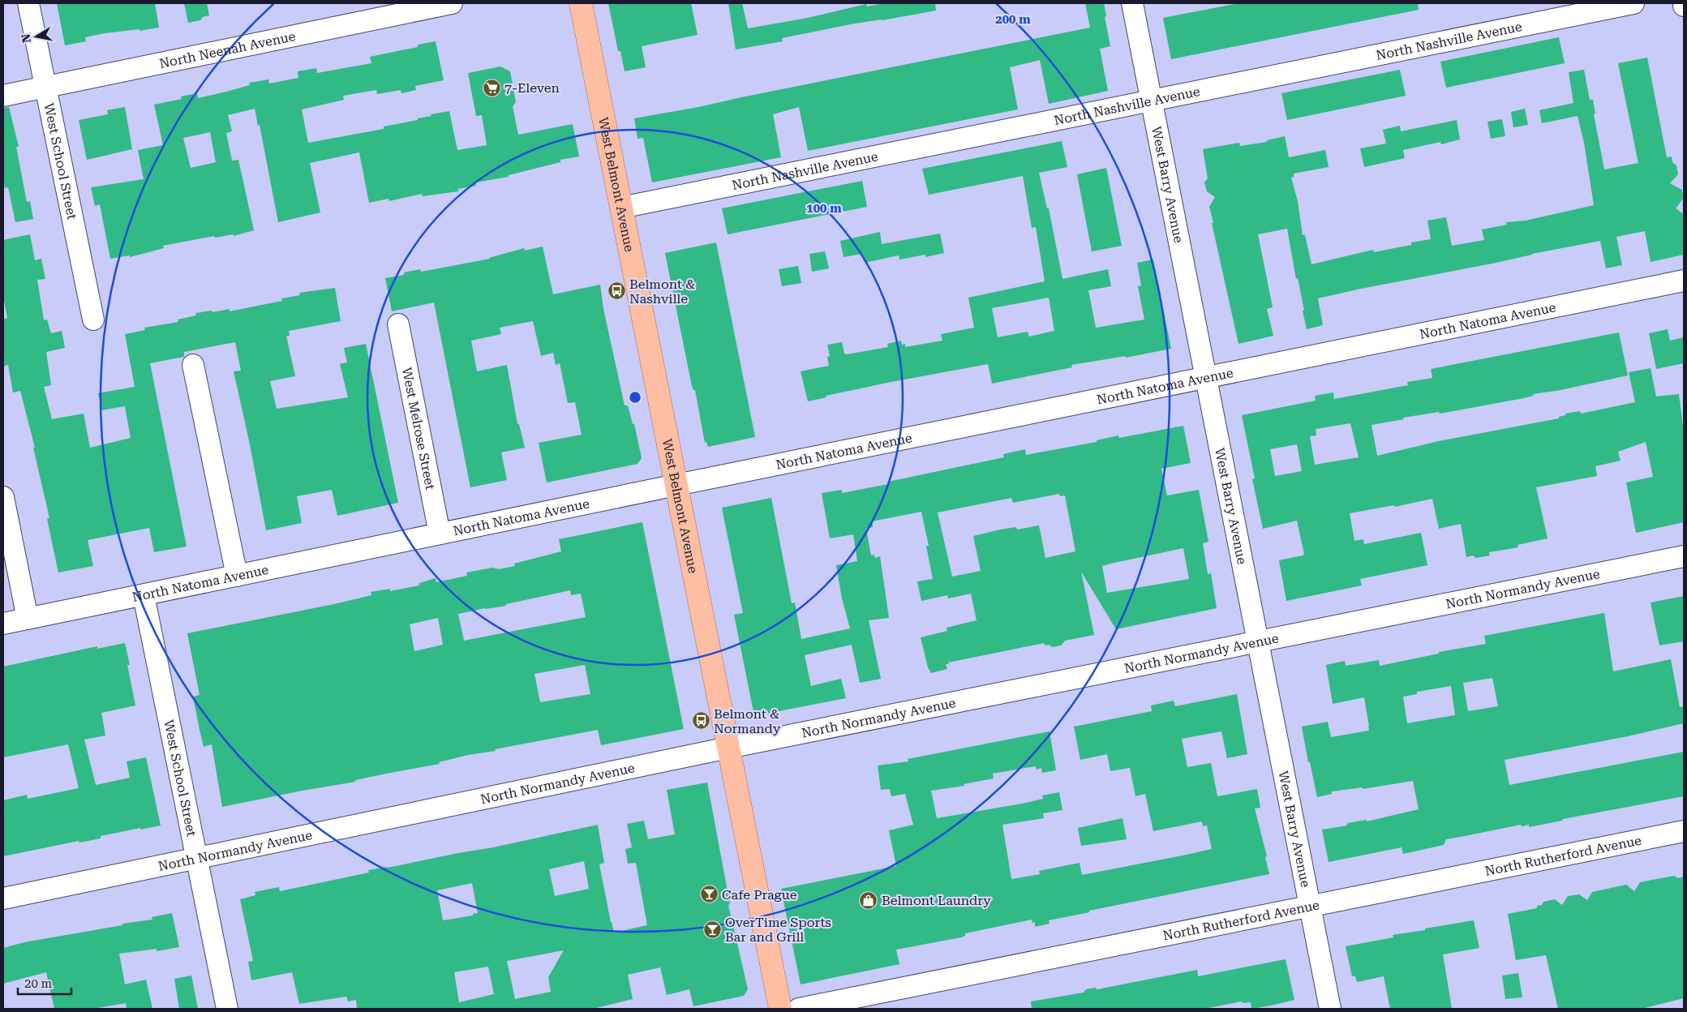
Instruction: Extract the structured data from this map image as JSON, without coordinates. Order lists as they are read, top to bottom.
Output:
{
  "streets": {
    "main road": ["West Belmont Avenue"],
    "street": [
      "North Nashville Avenue",
      "North Neenah Avenue",
      "West School Street",
      "West Barry Avenue",
      "North Natoma Avenue",
      "West Melrose Street",
      "North Normandy Avenue",
      "North Rutherford Avenue"
    ]
  },
  "crossings": [
    ["North Nashville Avenue", "West Belmont Avenue"],
    ["North Nashville Avenue", "West Barry Avenue"],
    ["North Neenah Avenue", "West School Street"],
    ["West School Street", "North Natoma Avenue"],
    ["West School Street", "North Normandy Avenue"],
    ["West Belmont Avenue", "North Natoma Avenue"],
    ["West Belmont Avenue", "North Normandy Avenue"],
    ["West Barry Avenue", "North Natoma Avenue"],
    ["West Barry Avenue", "North Normandy Avenue"],
    ["West Barry Avenue", "North Rutherford Avenue"],
    ["North Natoma Avenue", "West Melrose Street"]
  ],
  "places": {
    "supermarket": ["7-Eleven"],
    "bus stop": ["Belmont & Nashville", "Belmont & Normandy"],
    "bar": ["Cafe Prague", "OverTime Sports Bar and Grill"],
    "shop": ["Belmont Laundry"]
  },
  "scale_bar": "20 m",
  "north": "left",
  "rings": ["200 m", "100 m"]
}
